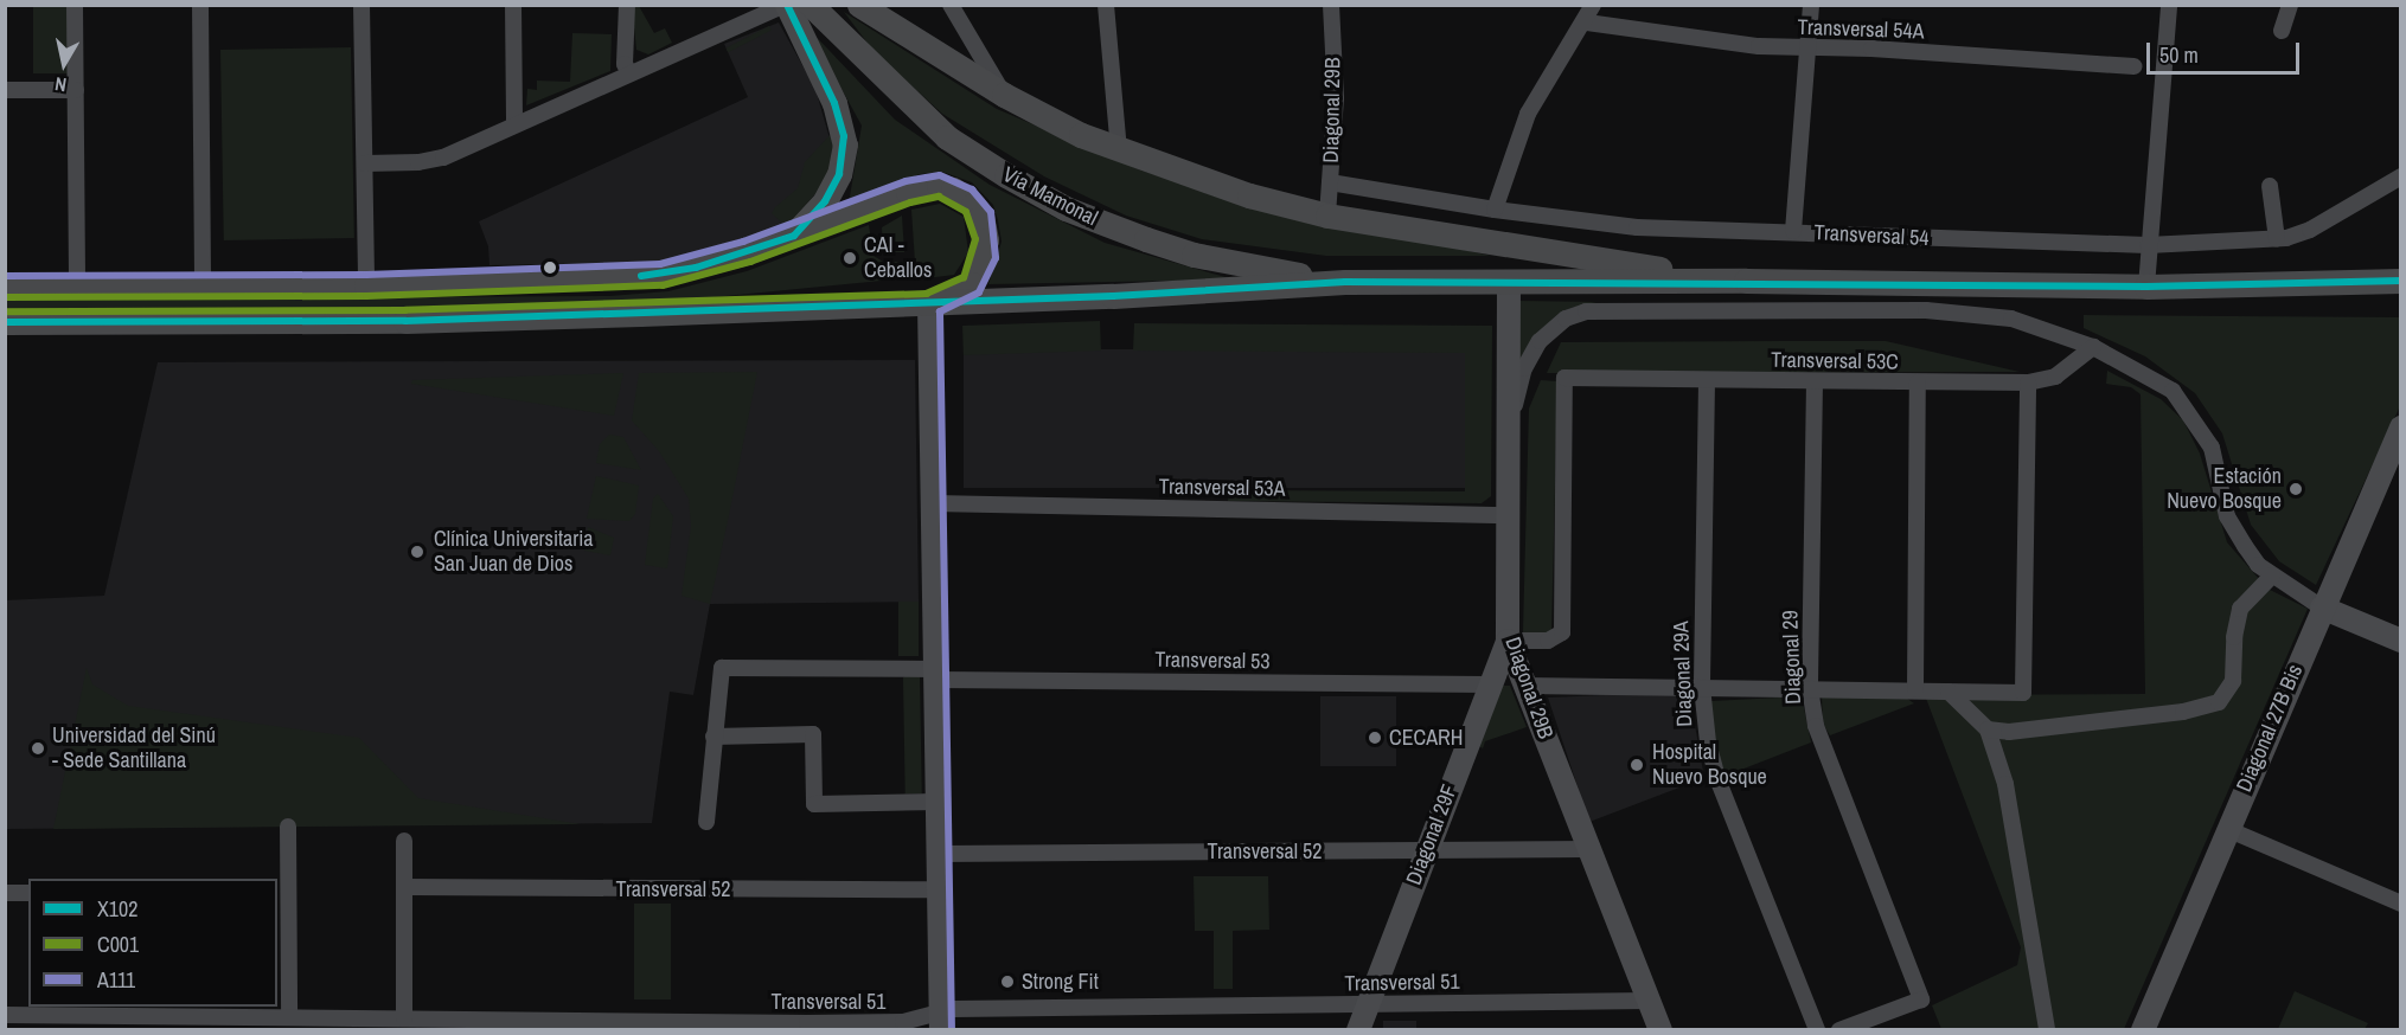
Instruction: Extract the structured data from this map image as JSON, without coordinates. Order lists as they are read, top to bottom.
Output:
{
  "streets": {
    "main road": ["Vía Mamonal"],
    "street": [
      "Transversal 54A",
      "Diagonal 29B",
      "Transversal 54",
      "Transversal 53C",
      "Transversal 53A",
      "Diagonal 29",
      "Transversal 53",
      "Diagonal 29A",
      "Diagonal 27B Bis",
      "Diagonal 29F",
      "Transversal 52",
      "Transversal 51"
    ]
  },
  "crossings": [
    ["Diagonal 29B", "Transversal 54"],
    ["Diagonal 29B", "Transversal 53C"],
    ["Diagonal 29B", "Transversal 53A"],
    ["Diagonal 29B", "Diagonal 29F"],
    ["Diagonal 29B", "Transversal 52"],
    ["Diagonal 29B", "Transversal 51"],
    ["Transversal 53C", "Diagonal 29"],
    ["Transversal 53C", "Diagonal 29A"],
    ["Transversal 53C", "Diagonal 29F"],
    ["Transversal 53", "Diagonal 29F"],
    ["Diagonal 29F", "Transversal 52"],
    ["Diagonal 29F", "Transversal 51"]
  ],
  "places": [
    "CAI - Ceballos",
    "Estación Nuevo Bosque",
    "Clínica Universitaria San Juan de Dios",
    "CECARH",
    "Universidad del Sinú - Sede Santillana",
    "Hospital Nuevo Bosque",
    "Strong Fit"
  ],
  "lines": ["transit line X102", "transit line A111", "transit line C001"],
  "legend": ["X102", "C001", "A111"],
  "scale_bar": "50 m",
  "north": "bottom"
}
